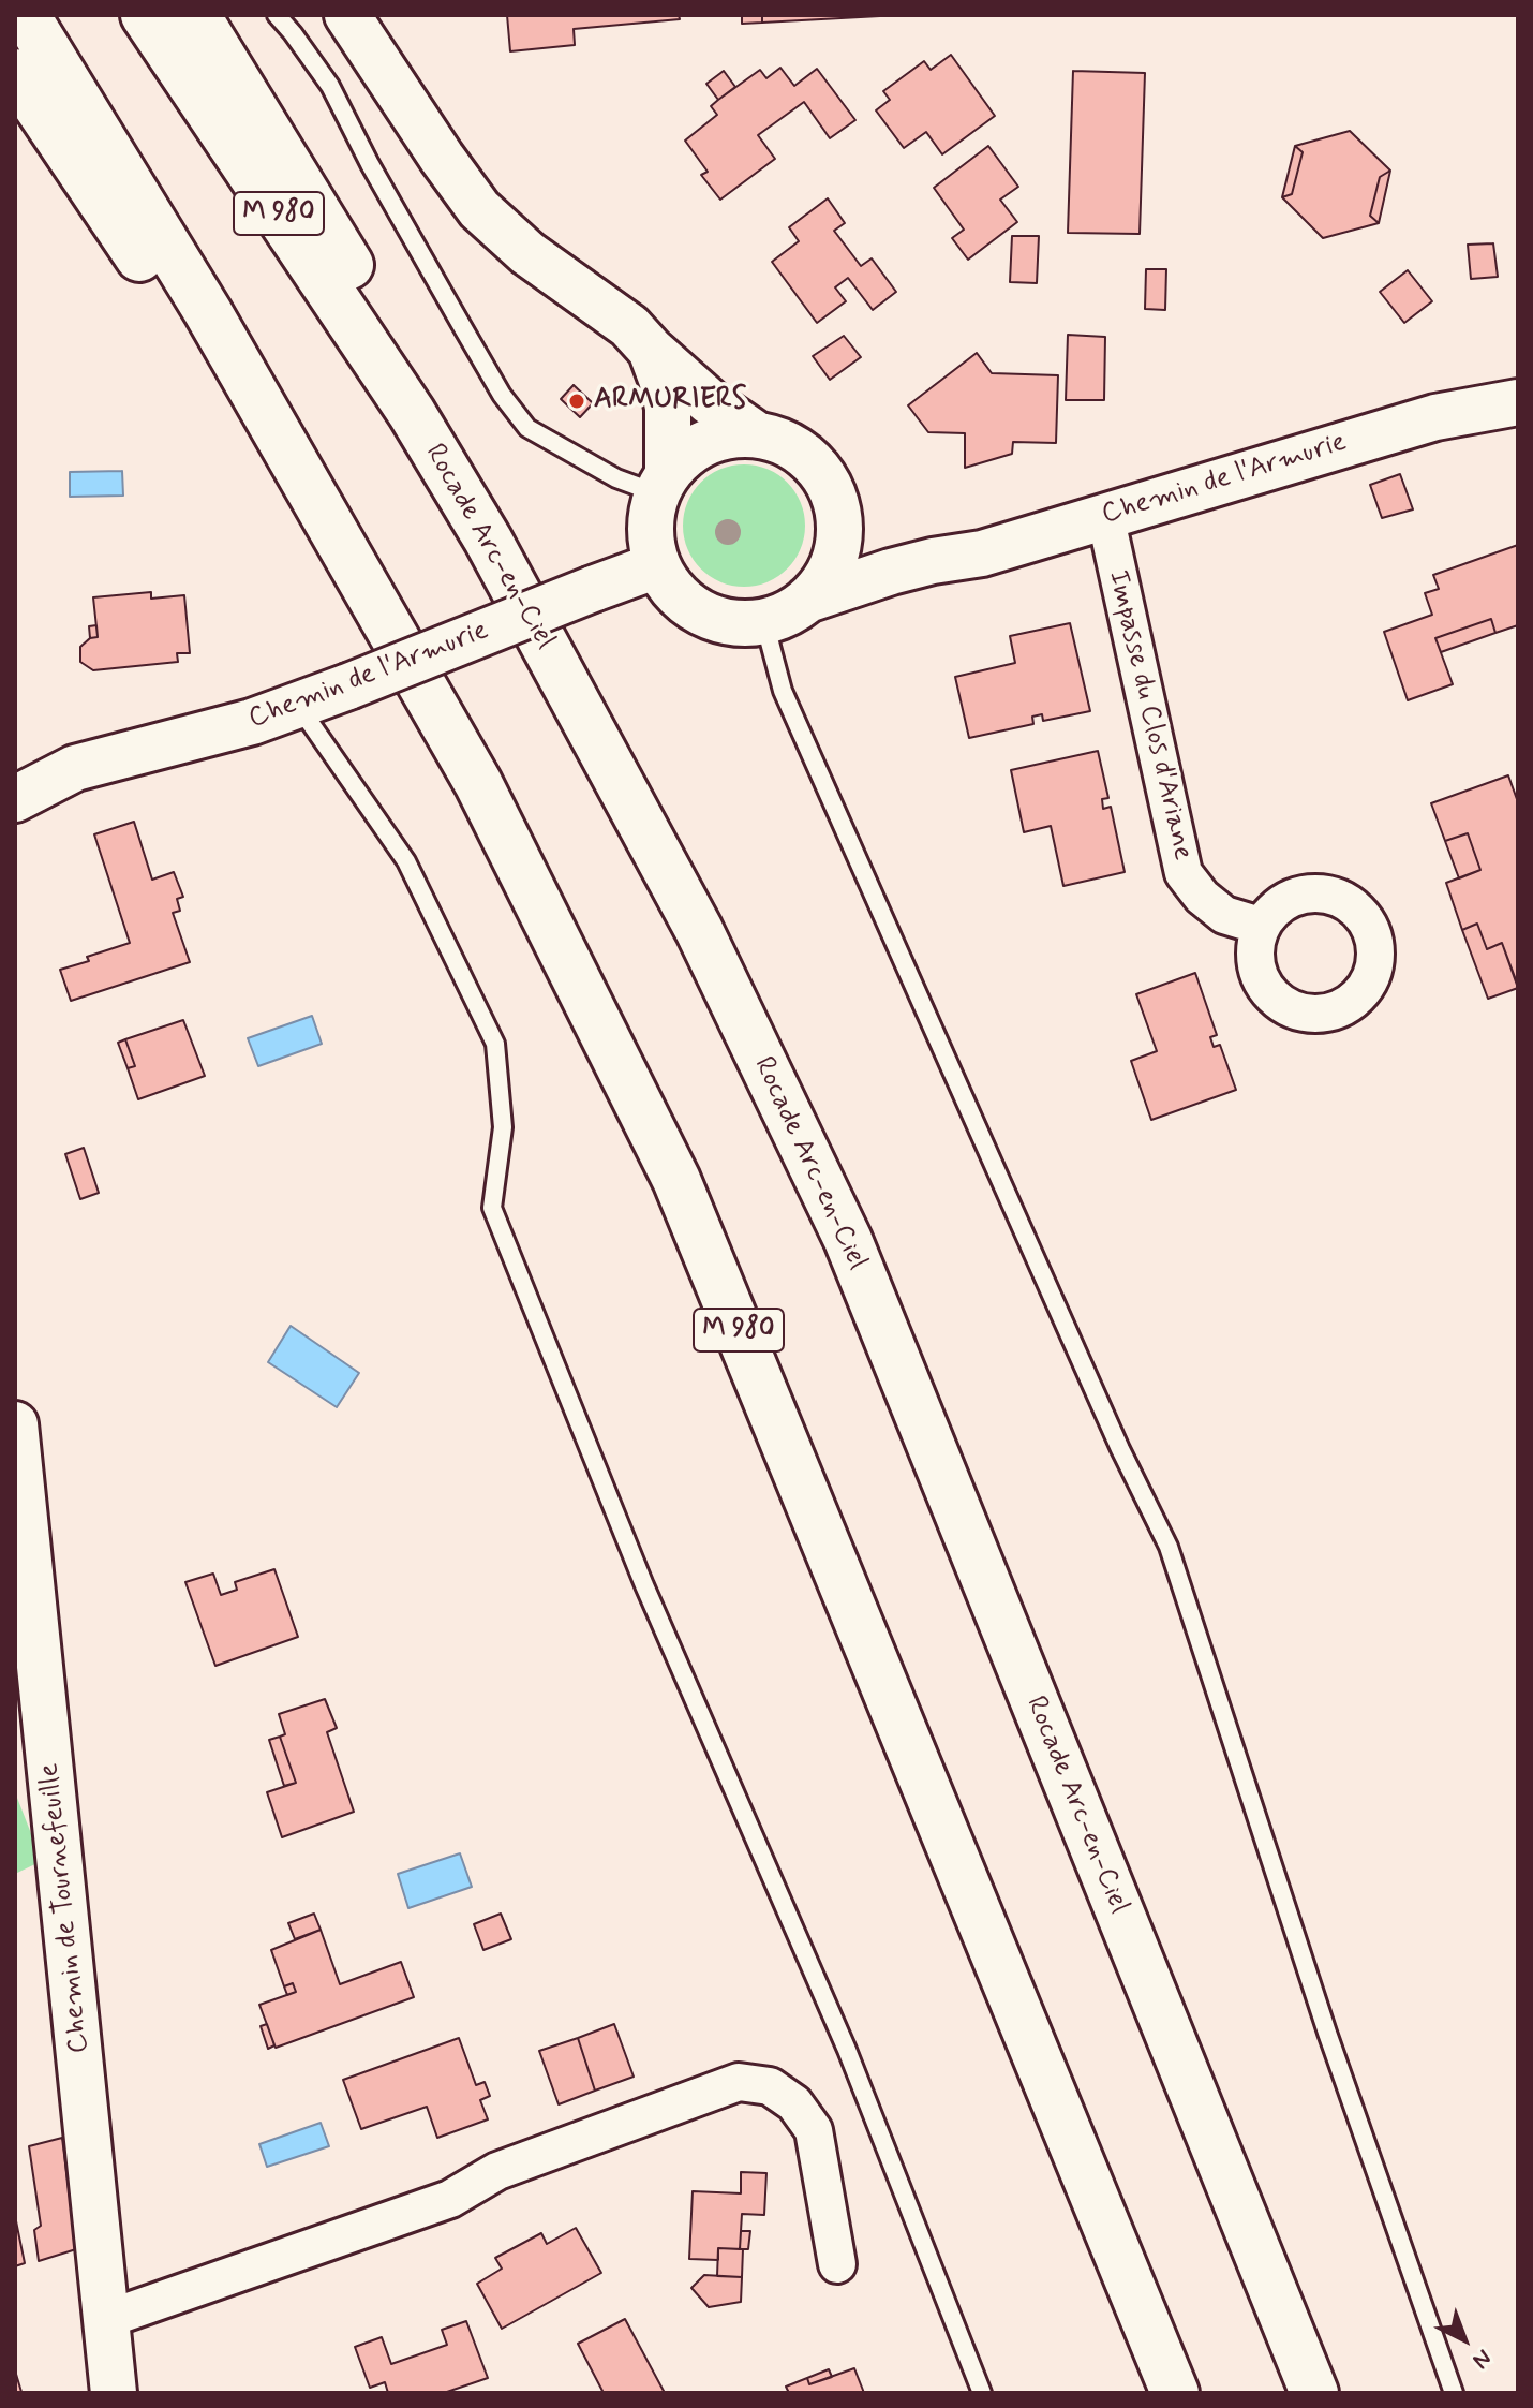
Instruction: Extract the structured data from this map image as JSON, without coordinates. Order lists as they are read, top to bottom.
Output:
{
  "streets": {
    "highway": ["M 980", "Rocade Arc-en-Ciel"],
    "street": ["Chemin de l'Armurie", "Impasse du Clos d'Ariane", "Chemin de Tournefeuille"]
  },
  "crossings": [
    ["Chemin de l'Armurie", "Impasse du Clos d'Ariane"]
  ],
  "places": ["ARMURIERS"],
  "north": "bottom right"
}
